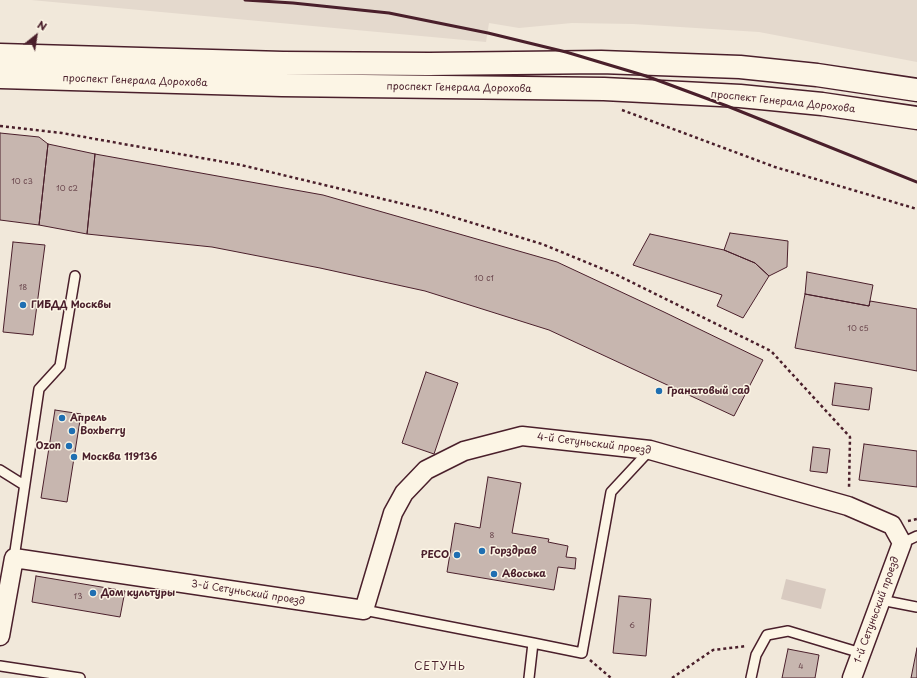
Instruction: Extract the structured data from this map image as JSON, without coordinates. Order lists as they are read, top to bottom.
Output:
{
  "streets": {
    "main road": ["проспект Генерала Дорохова"],
    "street": ["4-й Сетуньский проезд", "3-й Сетуньский проезд", "1-й Сетуньский проезд"]
  },
  "crossings": [
    ["4-й Сетуньский проезд", "3-й Сетуньский проезд"],
    ["4-й Сетуньский проезд", "1-й Сетуньский проезд"]
  ],
  "districts": ["СЕТУНЬ"],
  "places": [
    "ГИБДД Москвы",
    "Гранатовый сад",
    "Апрель",
    "Boxberry",
    "Ozon",
    "Москва 119136",
    "Горздрав",
    "РЕСО",
    "Авоська",
    "Дом культуры"
  ],
  "house_numbers": [
    "10 с3",
    "10 с2",
    "10 с1",
    "18",
    "10 с5",
    "8",
    "13",
    "6",
    "4"
  ],
  "north": "top right"
}
